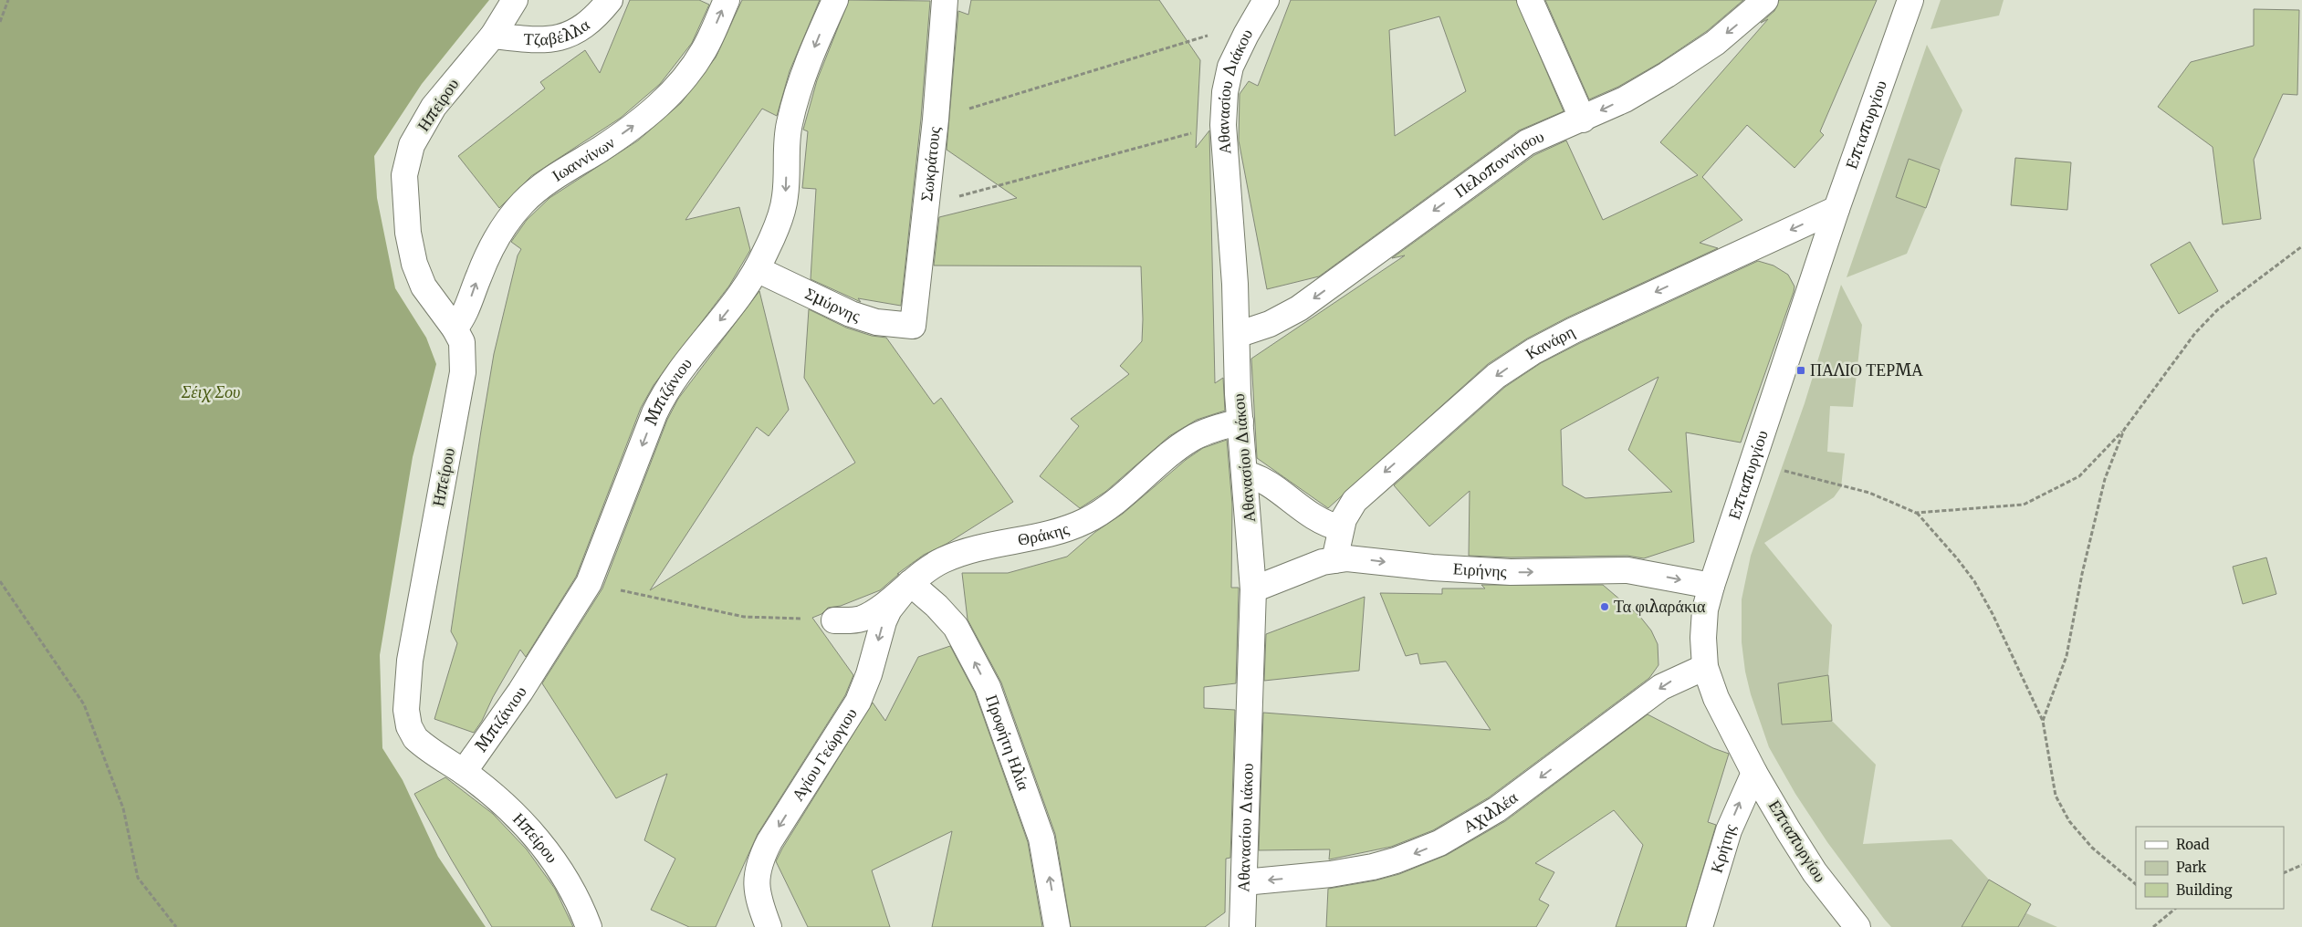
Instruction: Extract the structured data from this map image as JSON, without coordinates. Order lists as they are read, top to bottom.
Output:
{
  "streets": {
    "street": [
      "Τζαβέλλα",
      "Αθανασίου Διάκου",
      "Ηπείρου",
      "Επταπυργίου",
      "Ιωαννίνων",
      "Σωκράτους",
      "Πελοποννήσου",
      "Σμύρνης",
      "Κανάρη",
      "Μπιζάνιου",
      "Θράκης",
      "Ειρήνης",
      "Προφήτη Ηλία",
      "Αγίου Γεώργιου",
      "Αχιλλέα",
      "Κρήτης"
    ]
  },
  "crossings": [
    ["Τζαβέλλα", "Ηπείρου"],
    ["Αθανασίου Διάκου", "Πελοποννήσου"],
    ["Αθανασίου Διάκου", "Θράκης"],
    ["Αθανασίου Διάκου", "Ειρήνης"],
    ["Αθανασίου Διάκου", "Αχιλλέα"],
    ["Ηπείρου", "Ιωαννίνων"],
    ["Ηπείρου", "Μπιζάνιου"],
    ["Επταπυργίου", "Κανάρη"],
    ["Επταπυργίου", "Ειρήνης"],
    ["Επταπυργίου", "Αχιλλέα"],
    ["Επταπυργίου", "Κρήτης"],
    ["Σωκράτους", "Σμύρνης"],
    ["Σμύρνης", "Μπιζάνιου"],
    ["Κανάρη", "Ειρήνης"],
    ["Θράκης", "Προφήτη Ηλία"],
    ["Θράκης", "Αγίου Γεώργιου"],
    ["Προφήτη Ηλία", "Αγίου Γεώργιου"]
  ],
  "one_way": [
    "Ιωαννίνων",
    "Πελοποννήσου",
    "Κανάρη",
    "Μπιζάνιου",
    "Ειρήνης",
    "Προφήτη Ηλία",
    "Αγίου Γεώργιου",
    "Αχιλλέα",
    "Κρήτης"
  ],
  "parks": ["Σέιχ Σου"],
  "places": {
    "transit": ["ΠΑΛΙΟ ΤΕΡΜΑ"],
    "other": ["Τα φιλαράκια"]
  },
  "legend": ["Road", "Park", "Building"]
}
